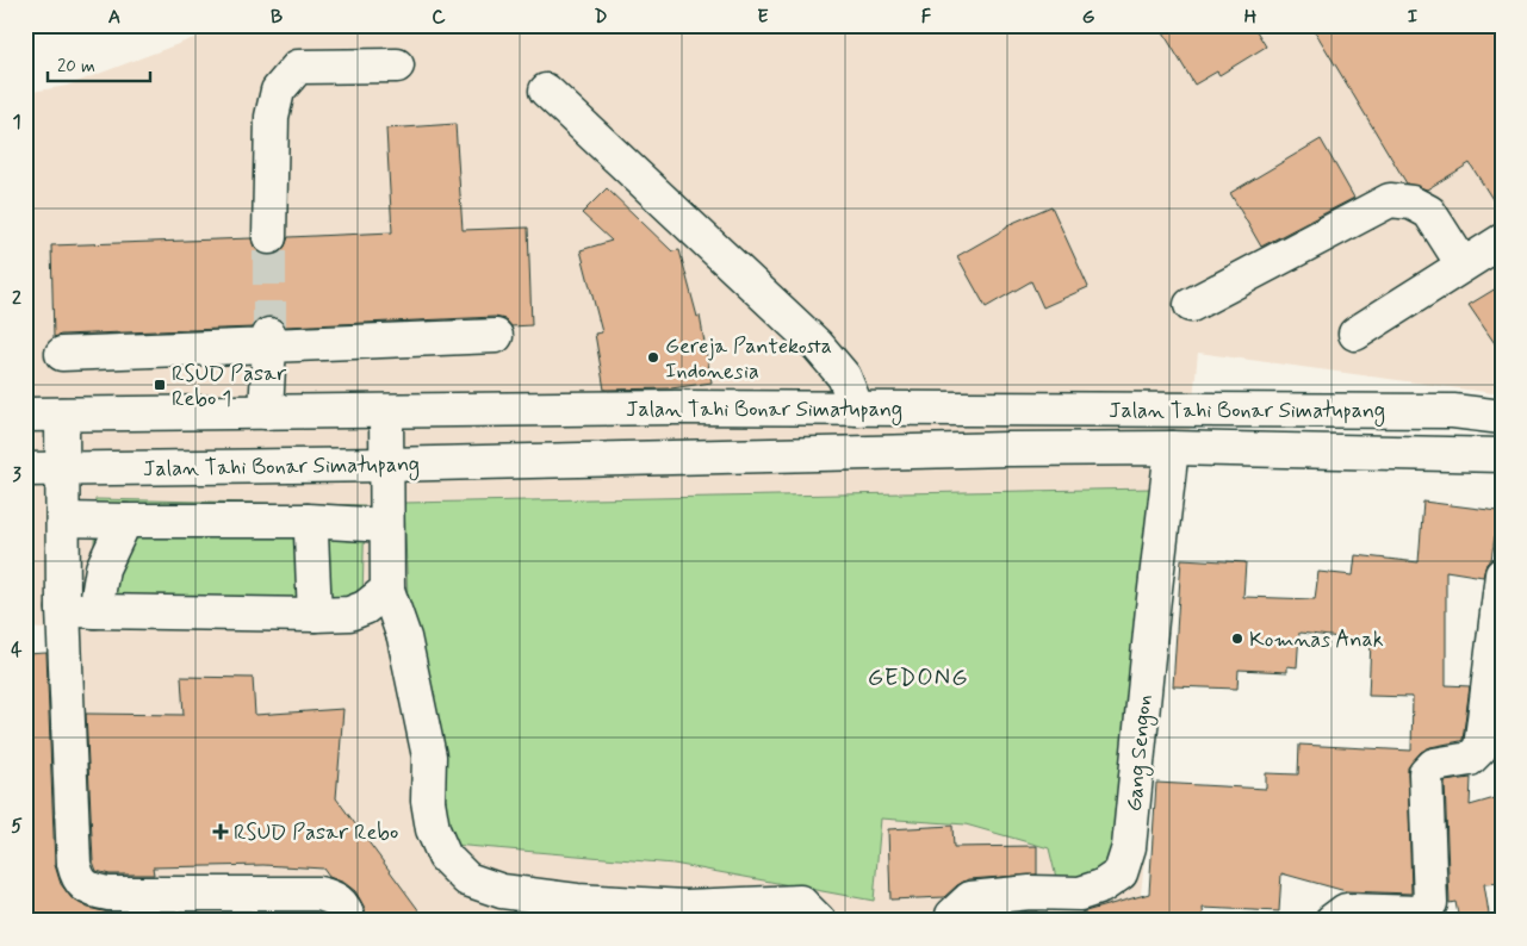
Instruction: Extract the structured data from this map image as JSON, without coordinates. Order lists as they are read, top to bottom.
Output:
{
  "streets": {
    "main road": ["Jalan Tahi Bonar Simatupang", "Gang Sengon"]
  },
  "crossings": [
    ["Jalan Tahi Bonar Simatupang", "Gang Sengon"]
  ],
  "districts": ["GEDONG"],
  "places": {
    "other": ["Gereja Pantekosta Indonesia", "Komnas Anak"],
    "transit": ["RSUD Pasar Rebo 1"],
    "health": ["RSUD Pasar Rebo"]
  },
  "scale_bar": "20 m",
  "grid": {
    "columns": [
      "A",
      "B",
      "C",
      "D",
      "E",
      "F",
      "G",
      "H",
      "I"
    ],
    "rows": [
      "1",
      "2",
      "3",
      "4",
      "5"
    ]
  }
}
